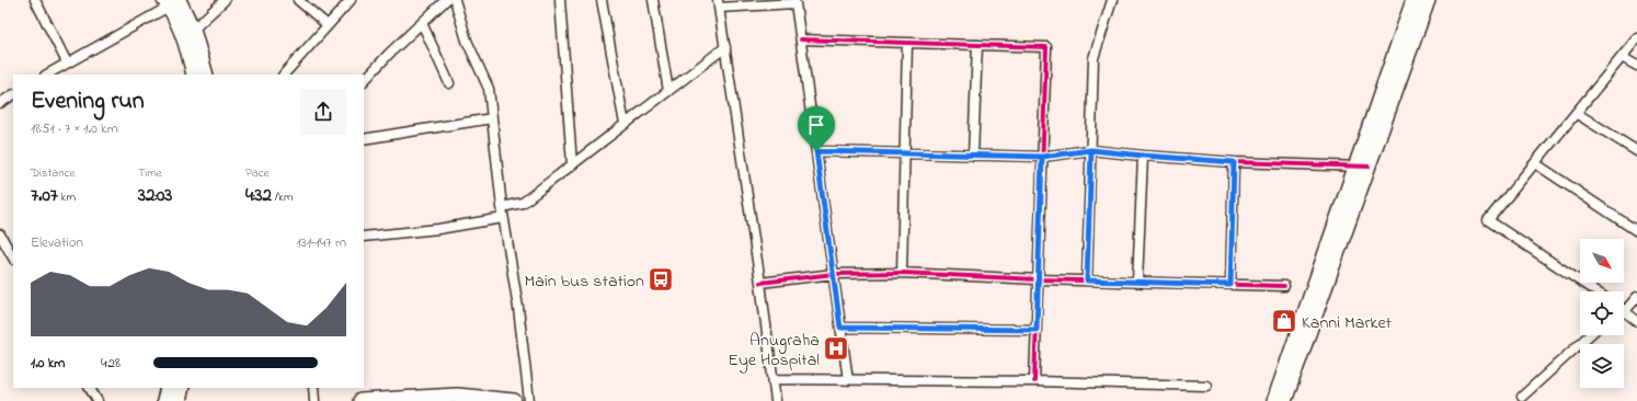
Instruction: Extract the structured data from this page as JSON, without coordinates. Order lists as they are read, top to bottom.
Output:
{
  "places": {
    "bus stop": ["Main bus station"],
    "shop": ["Kanni Market"],
    "hospital": ["Anugraha Eye Hospital"]
  },
  "north": "bottom right",
  "page": {
    "heading": ["Evening run", "18:51 · 7 × 1.0 km"],
    "stats": [
      ["Distance", "7.07 km"],
      ["Time", "32:03"],
      ["Pace", "4:32 /km"]
    ],
    "chart": ["Elevation", "131–147 m"],
    "list": [
      {
        "name": "1.0 km",
        "note": "4:28"
      }
    ]
  }
}
